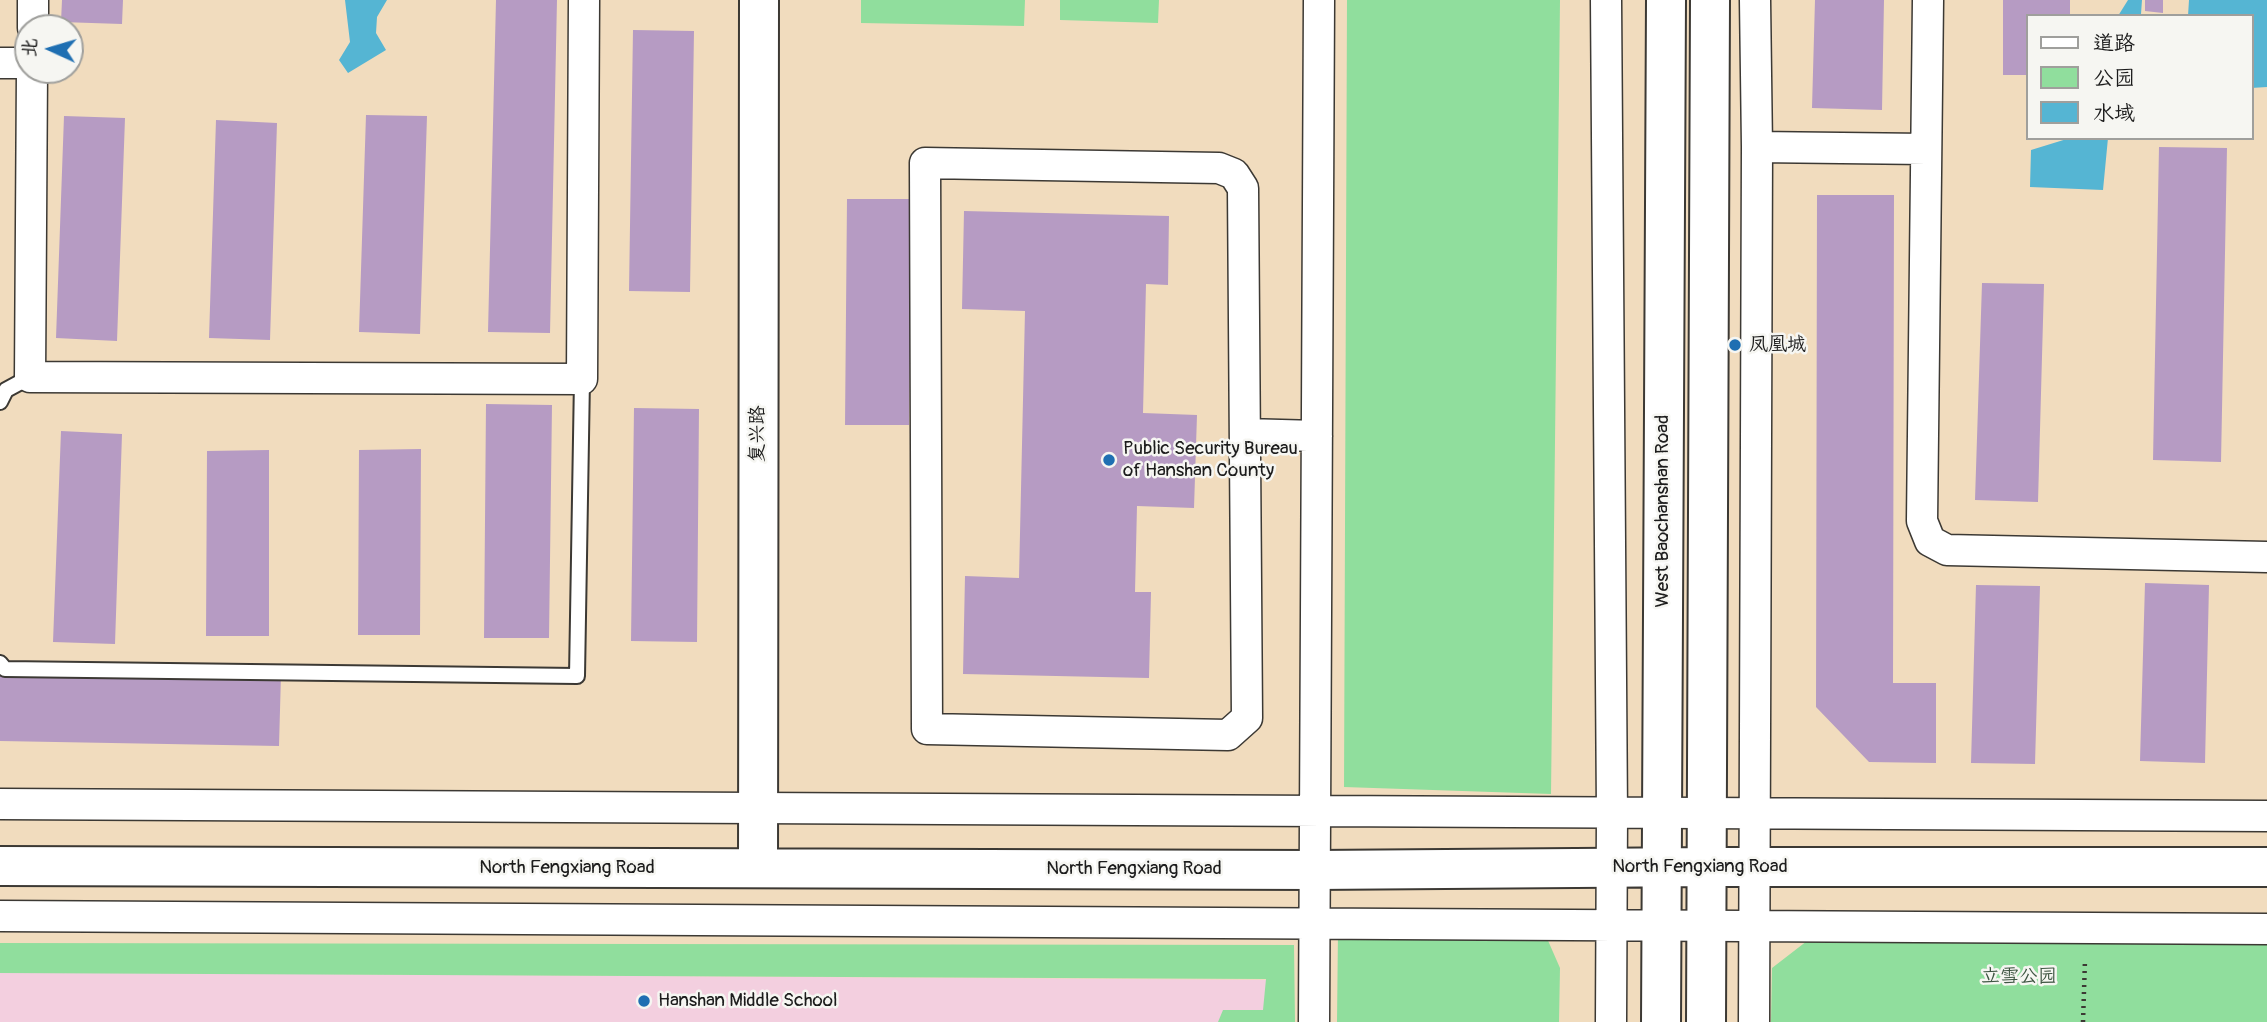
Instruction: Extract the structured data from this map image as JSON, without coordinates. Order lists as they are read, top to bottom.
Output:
{
  "streets": {
    "main road": ["复兴路", "West Baochanshan Road", "North Fengxiang Road"]
  },
  "crossings": [
    ["复兴路", "North Fengxiang Road"],
    ["West Baochanshan Road", "North Fengxiang Road"]
  ],
  "parks": ["立雪公园"],
  "places": ["凤凰城", "Public Security Bureau of Hanshan County", "Hanshan Middle School"],
  "legend": ["道路", "公园", "水域"],
  "north": "left"
}
